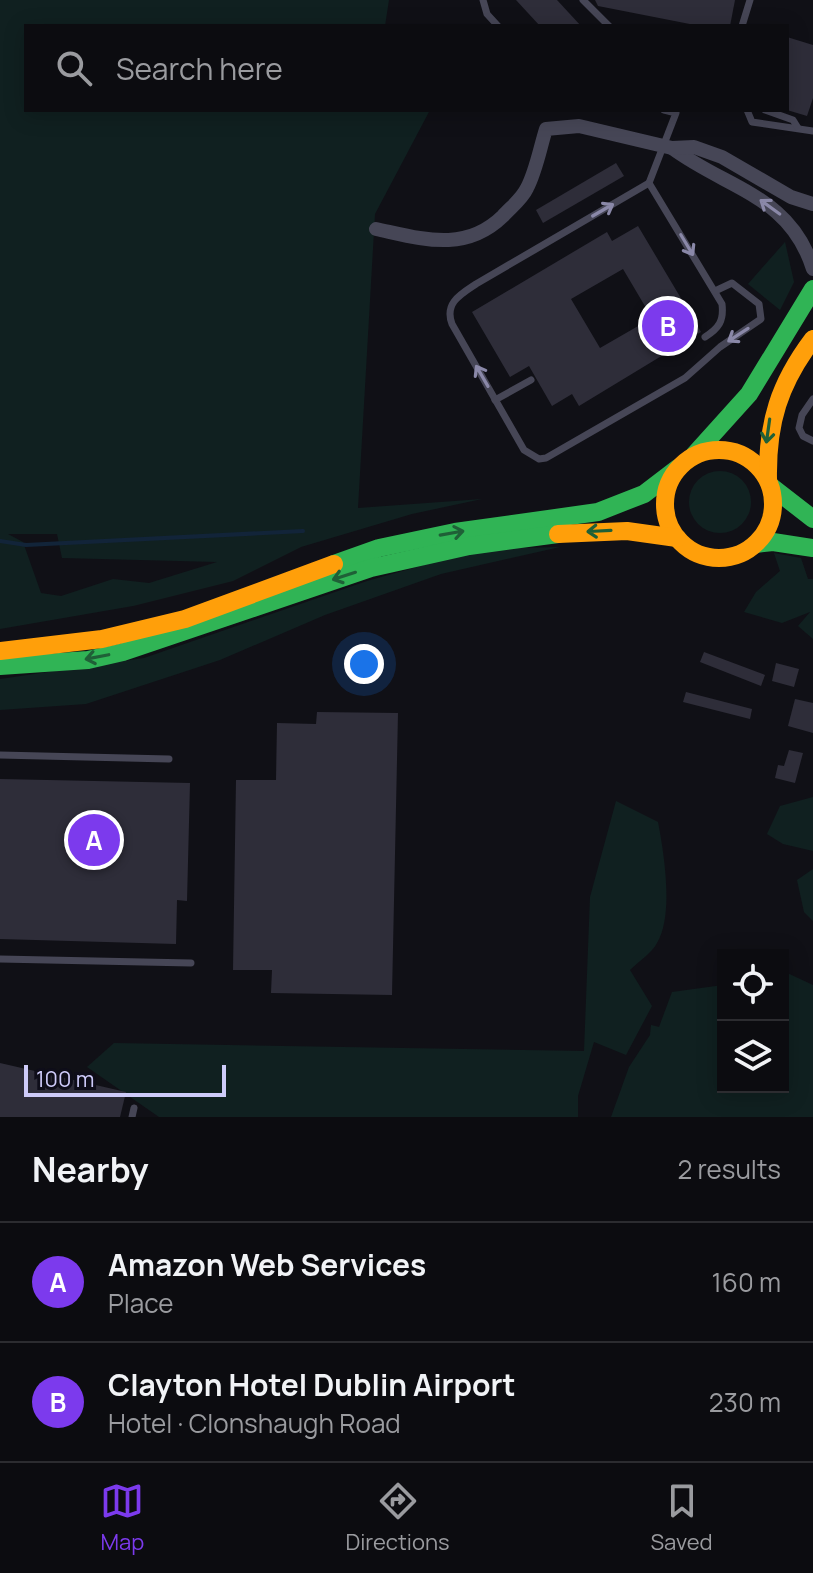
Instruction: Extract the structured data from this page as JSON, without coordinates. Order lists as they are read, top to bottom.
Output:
{
  "scale_bar": "100 m",
  "page": {
    "search": "Search here",
    "pins": ["B", "A"],
    "scale": "100 m",
    "heading": ["Nearby", "2 results"],
    "list": [
      {
        "mark": "A",
        "name": "Amazon Web Services",
        "note": "Place",
        "value": "160 m"
      },
      {
        "mark": "B",
        "name": "Clayton Hotel Dublin Airport",
        "note": "Hotel · Clonshaugh Road",
        "value": "230 m"
      }
    ],
    "nav": ["Map", "Directions", "Saved"]
  }
}
